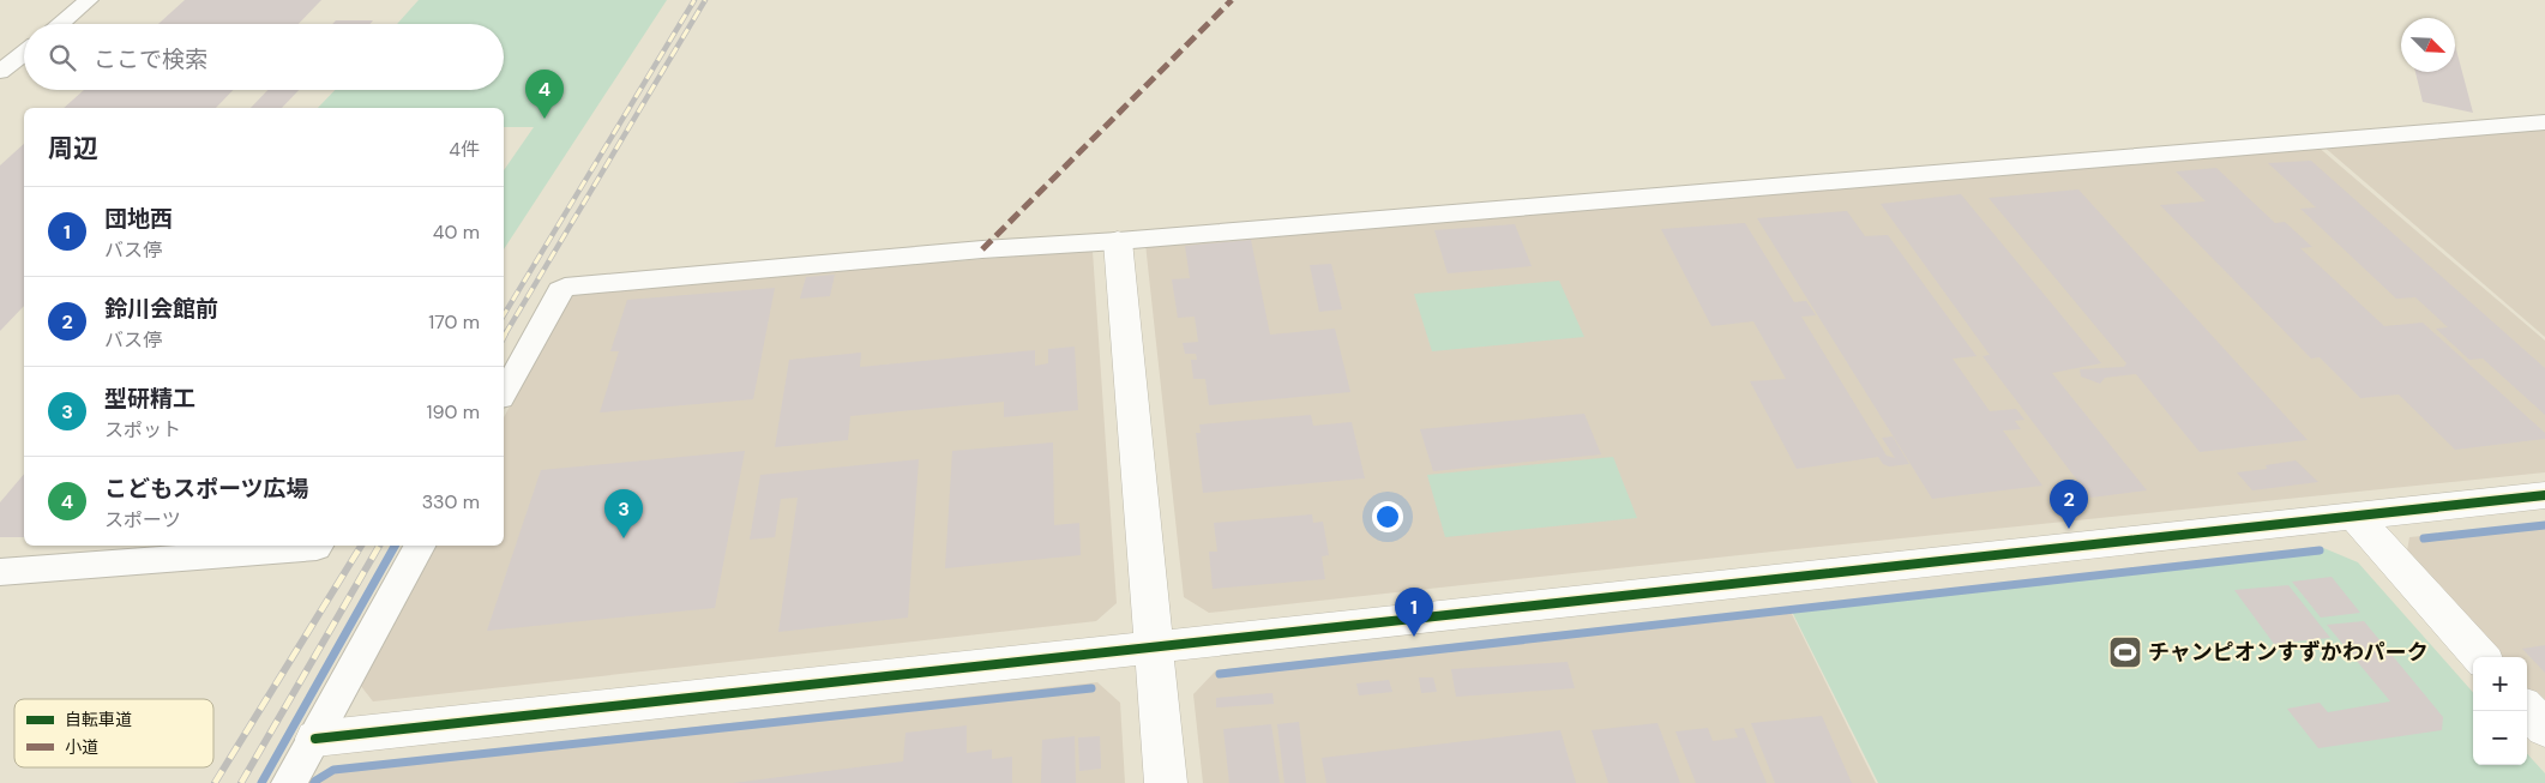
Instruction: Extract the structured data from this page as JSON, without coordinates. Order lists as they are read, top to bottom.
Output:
{
  "places": {
    "sports": ["チャンピオンすずかわパーク"]
  },
  "legend": ["自転車道", "小道"],
  "north": "bottom right",
  "page": {
    "search": "ここで検索",
    "pins": [
      "4",
      "2",
      "3",
      "1"
    ],
    "heading": ["周辺", "4件"],
    "list": [
      {
        "mark": "1",
        "name": "団地西",
        "note": "バス停",
        "value": "40 m"
      },
      {
        "mark": "2",
        "name": "鈴川会館前",
        "note": "バス停",
        "value": "170 m"
      },
      {
        "mark": "3",
        "name": "型研精工",
        "note": "スポット",
        "value": "190 m"
      },
      {
        "mark": "4",
        "name": "こどもスポーツ広場",
        "note": "スポーツ",
        "value": "330 m"
      }
    ],
    "map_buttons": ["+", "−"]
  }
}
